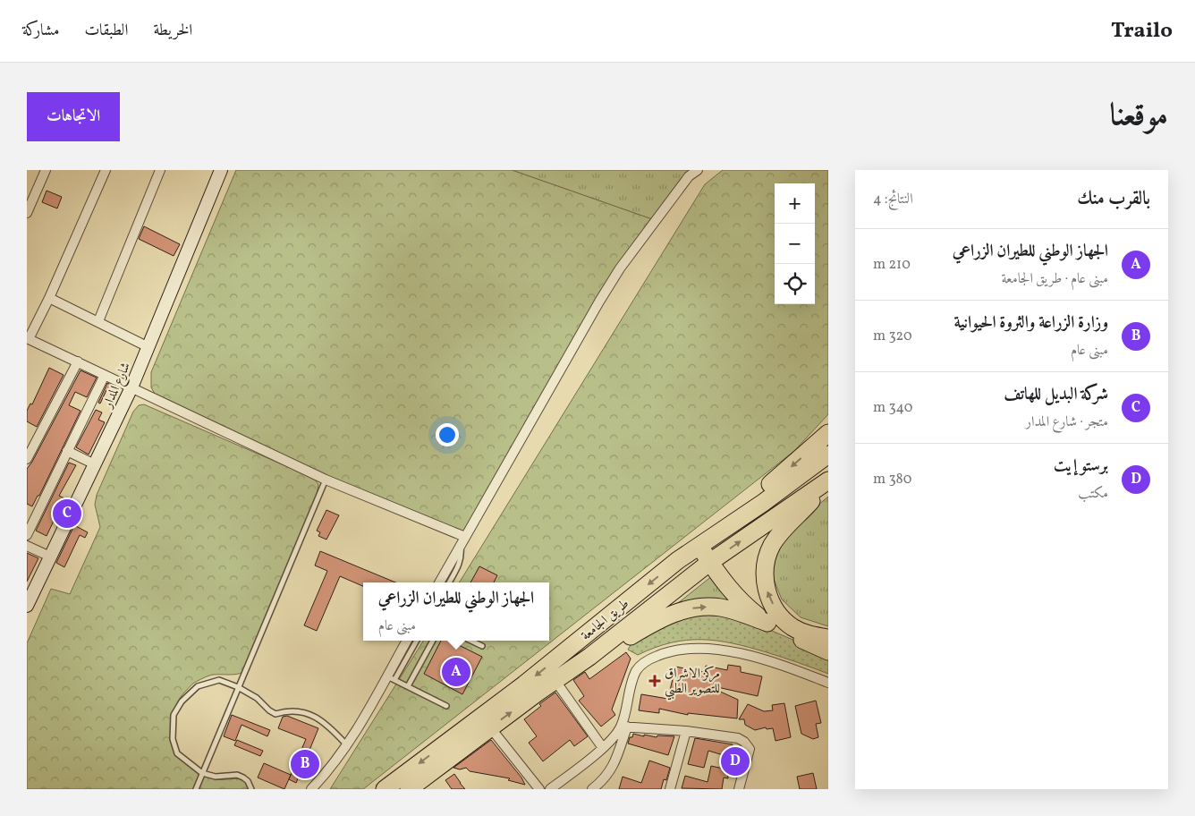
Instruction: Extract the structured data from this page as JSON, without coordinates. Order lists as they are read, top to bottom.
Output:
{
  "streets": {
    "highway": ["طريق الجامعة"],
    "street": ["شارع المدار"]
  },
  "places": {
    "health": ["مركز الاشراق للتصوير الطبي"]
  },
  "page": {
    "header": "Trailo",
    "nav": ["الخريطة", "الطبقات", "مشاركة"],
    "title": "موقعنا",
    "buttons": "الاتجاهات",
    "heading": ["بالقرب منك", "النتائج: 4"],
    "map_buttons": ["+", "−"],
    "list": [
      {
        "mark": "A",
        "name": "الجهاز الوطني للطيران الزراعي",
        "note": "مبنى عام · طريق الجامعة",
        "value": "210 m"
      },
      {
        "mark": "B",
        "name": "وزارة الزراعة والثروة الحيوانية",
        "note": "مبنى عام",
        "value": "320 m"
      },
      {
        "mark": "C",
        "name": "شركة البديل للهاتف",
        "note": "متجر · شارع المدار",
        "value": "340 m"
      },
      {
        "mark": "D",
        "name": "برستو إيت",
        "note": "مكتب",
        "value": "380 m"
      }
    ],
    "pins": [
      "C",
      "A",
      "D",
      "B"
    ],
    "popup": ["الجهاز الوطني للطيران الزراعي", "مبنى عام"]
  }
}
